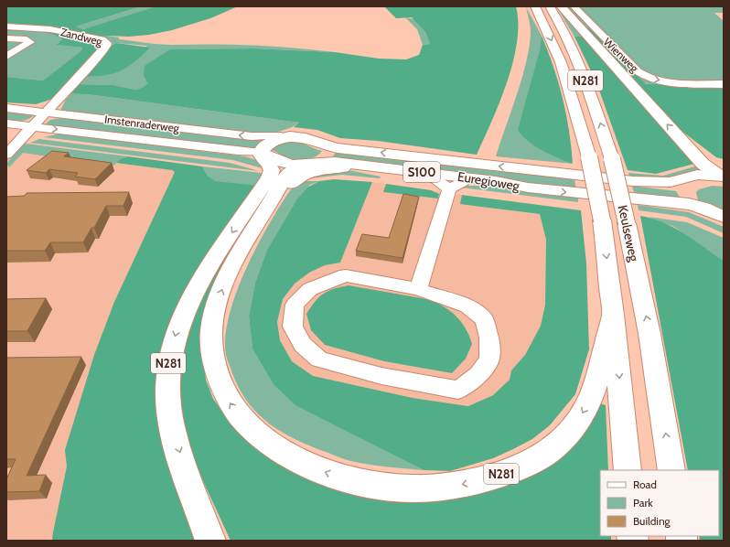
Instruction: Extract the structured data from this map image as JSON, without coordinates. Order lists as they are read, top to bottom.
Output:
{
  "streets": {
    "main road": [
      "N281",
      "S100",
      "Euregioweg",
      "Keulseweg"
    ],
    "street": ["Zandweg", "Wienweg", "Imstenraderweg"]
  },
  "crossings": [
    ["Zandweg", "Imstenraderweg"],
    ["N281", "Imstenraderweg"],
    ["N281", "S100"],
    ["N281", "Euregioweg"],
    ["N281", "Keulseweg"],
    ["Imstenraderweg", "S100"],
    ["S100", "Euregioweg"]
  ],
  "one_way": ["Wienweg"],
  "legend": ["Road", "Park", "Building"]
}
